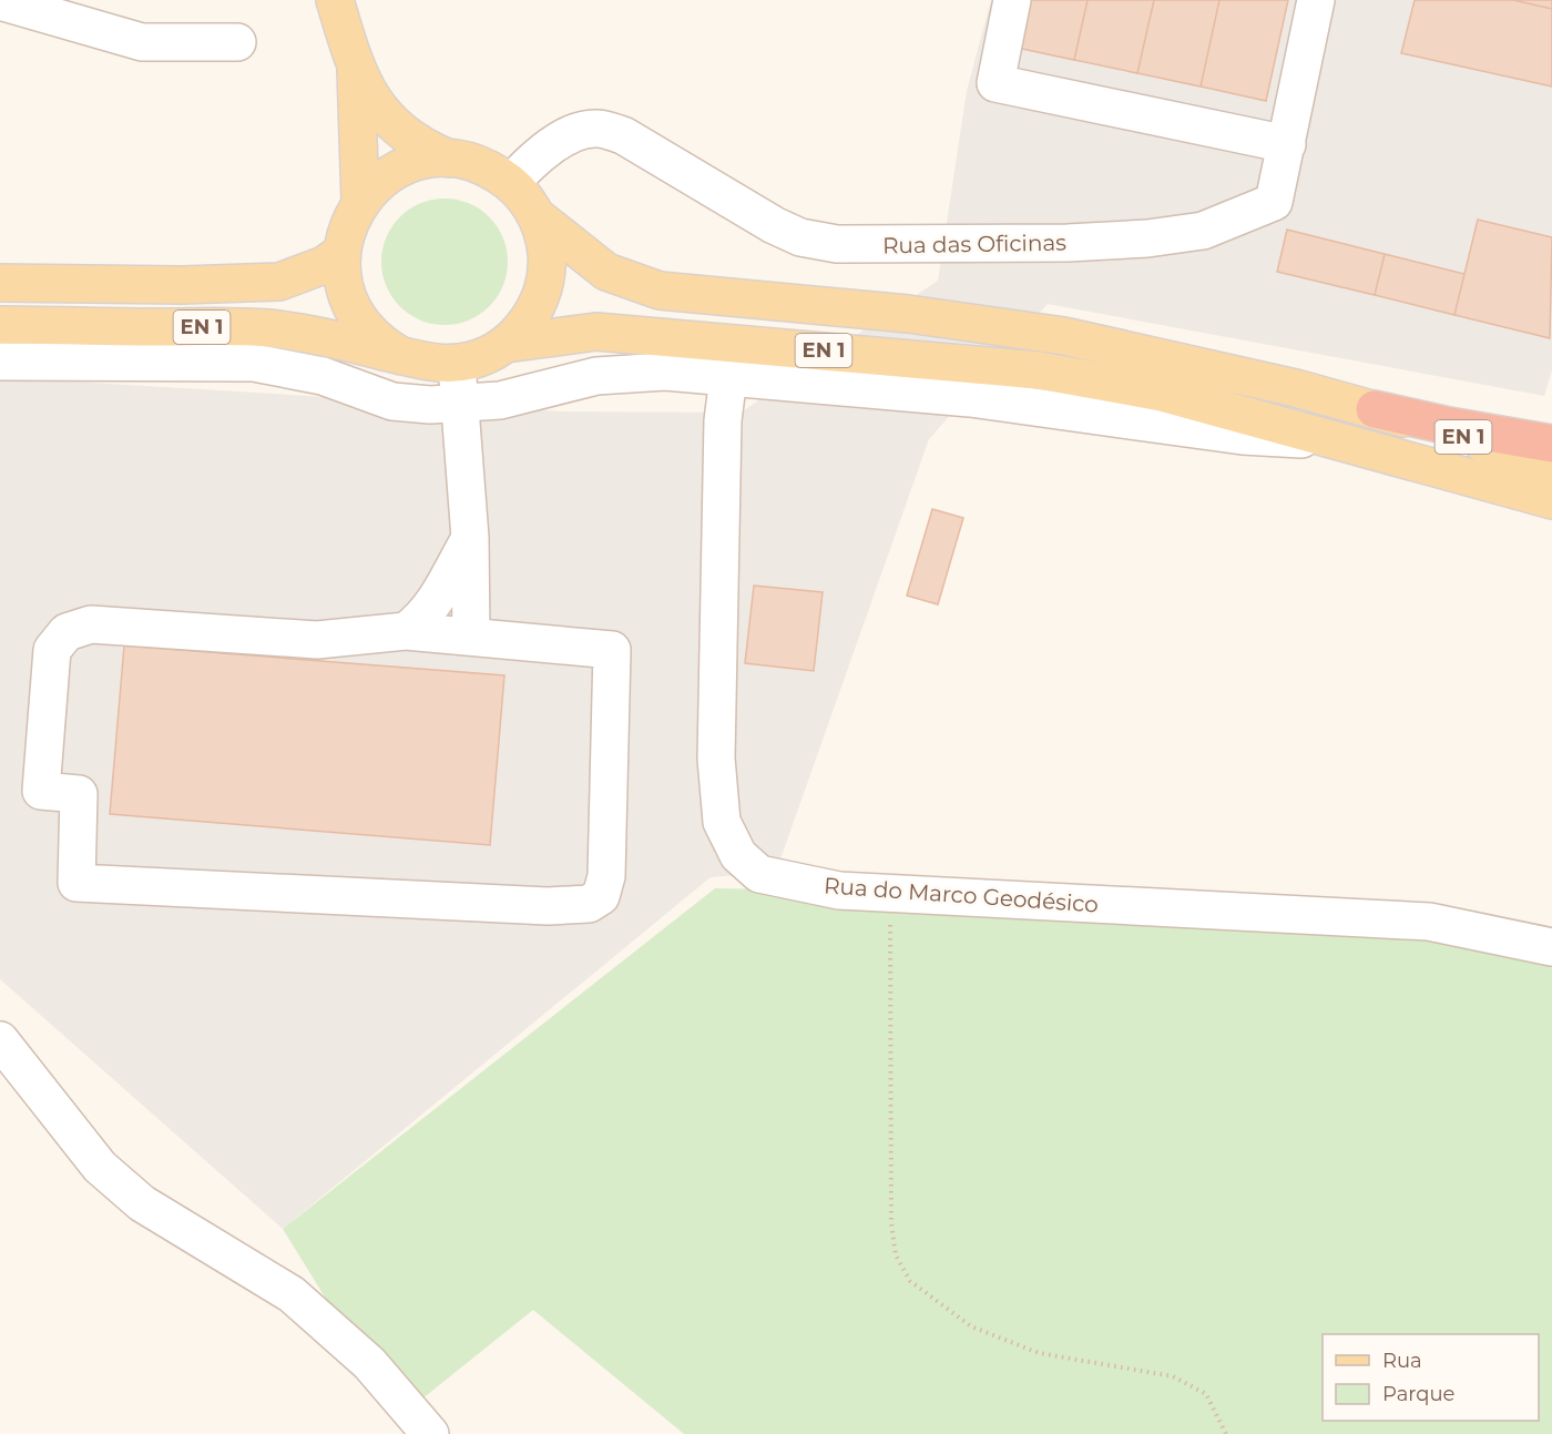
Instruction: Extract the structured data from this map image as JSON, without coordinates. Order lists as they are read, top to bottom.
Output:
{
  "streets": {
    "main road": ["EN 1"],
    "street": ["Rua das Oficinas", "Rua do Marco Geodésico"]
  },
  "crossings": [
    ["Rua das Oficinas", "EN 1"]
  ],
  "legend": ["Rua", "Parque"]
}
